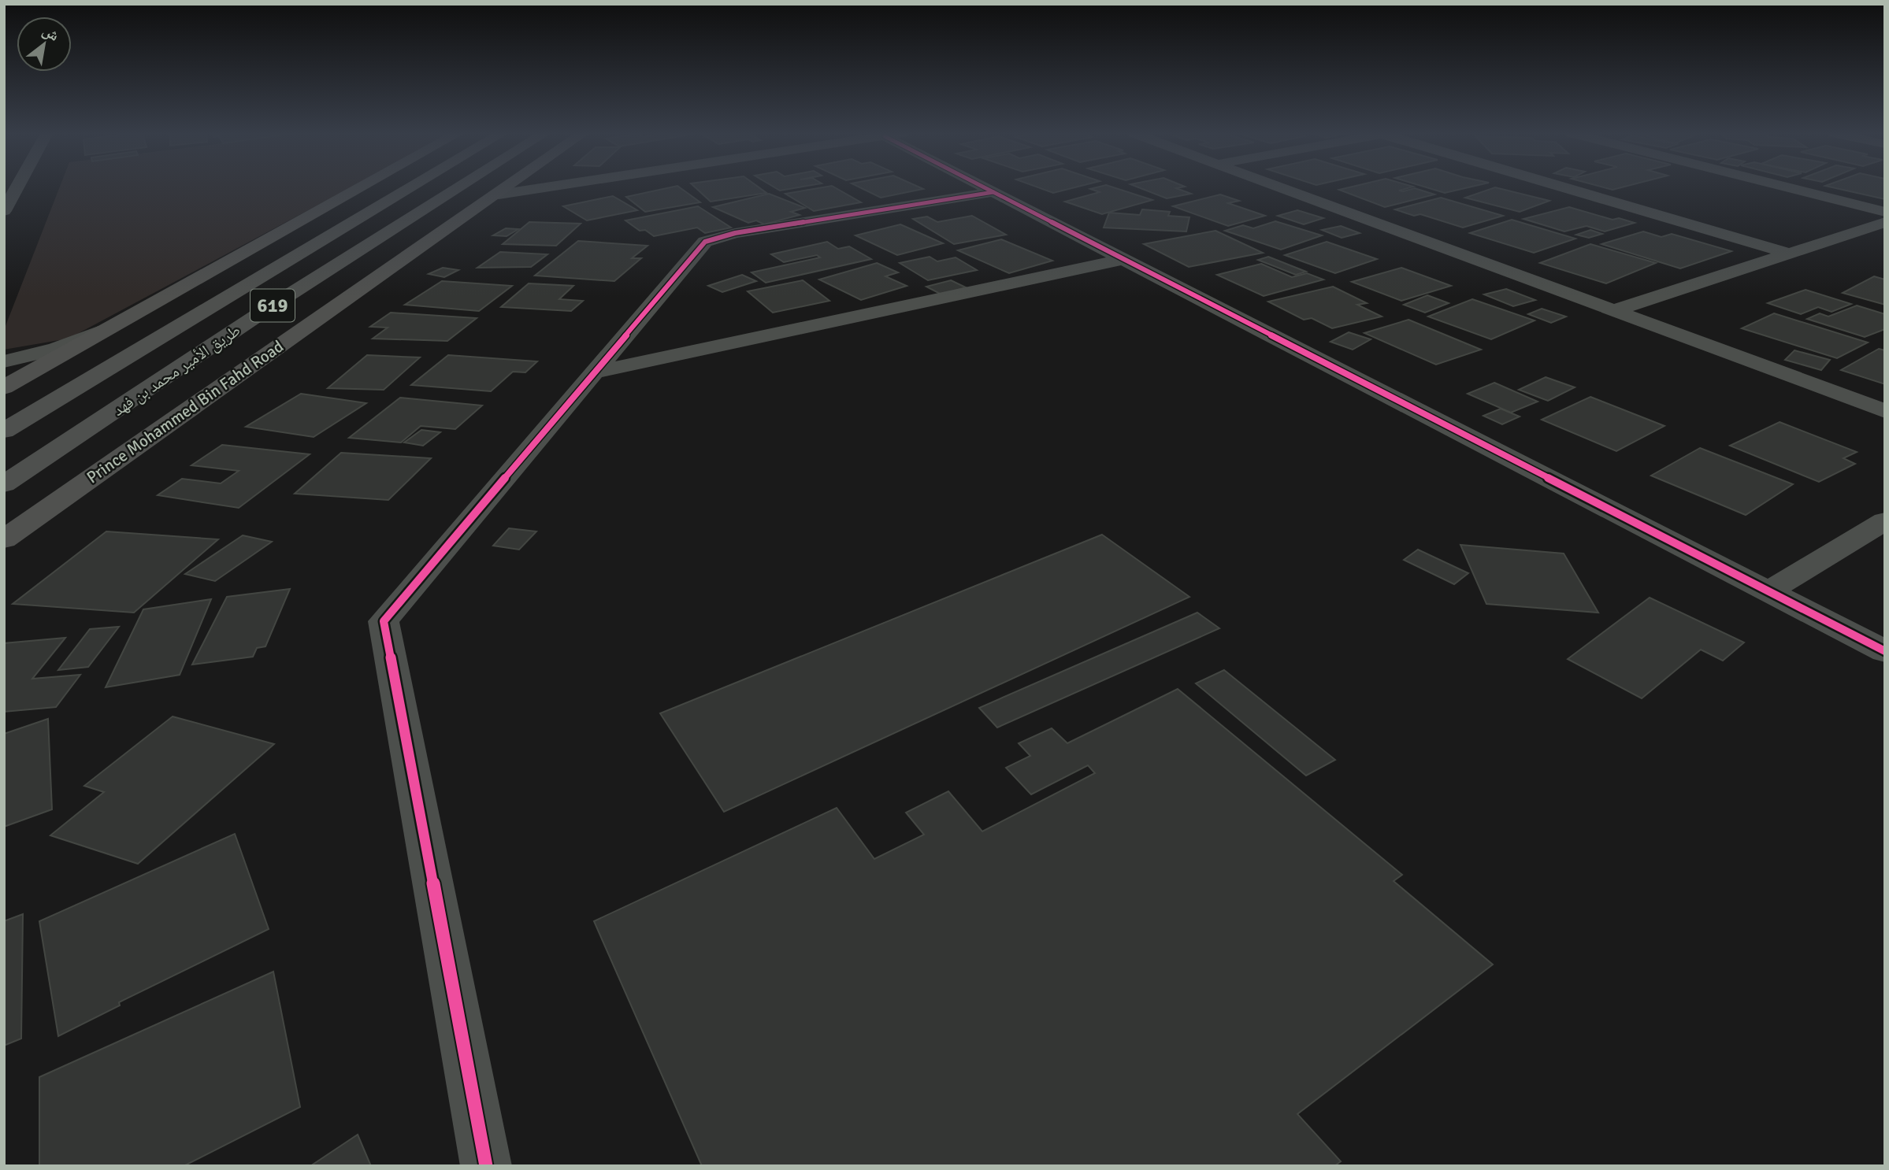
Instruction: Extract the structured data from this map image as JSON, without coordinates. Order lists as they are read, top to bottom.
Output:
{
  "streets": {
    "highway": ["619", "طريق الأمير محمد بن فهد"],
    "main road": ["Prince Mohammed Bin Fahd Road"]
  },
  "north": "top right"
}
